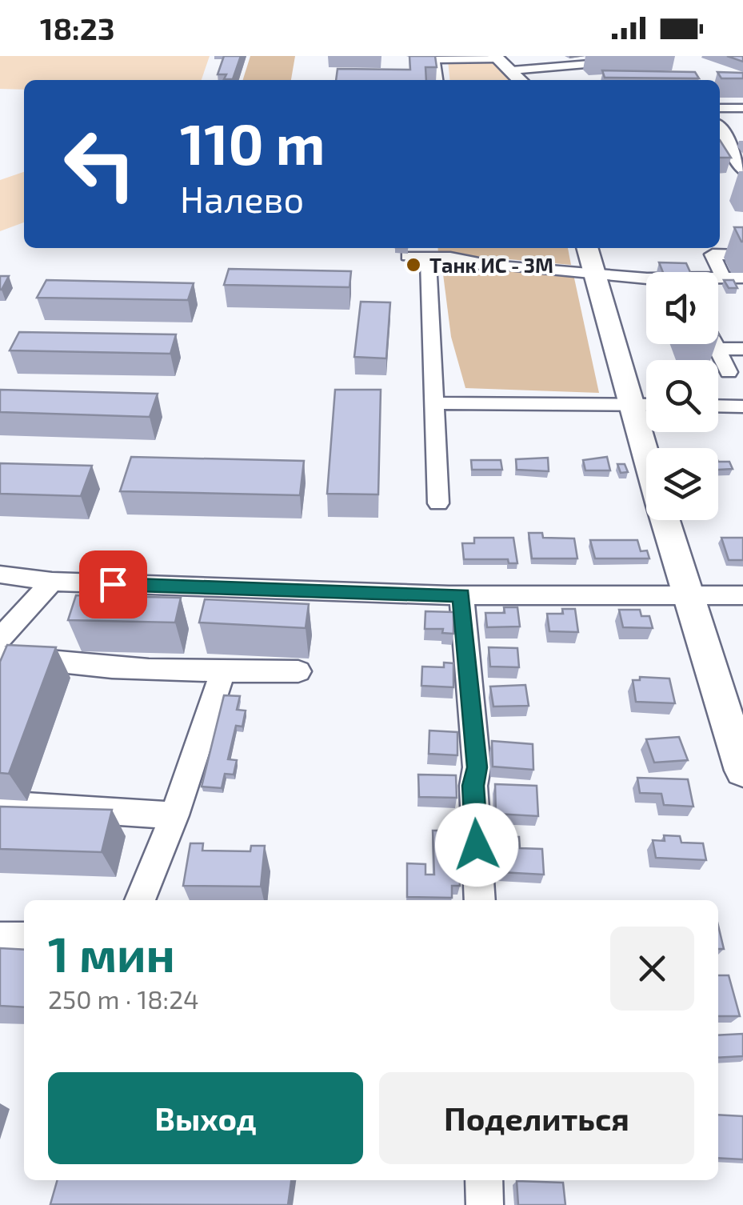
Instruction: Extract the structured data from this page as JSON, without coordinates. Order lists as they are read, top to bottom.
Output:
{
  "places": ["Танк ИС - 3М"],
  "page": {
    "status": "18:23",
    "turn": ["110 m", "Налево"],
    "heading": ["1 мин", "250 m · 18:24"],
    "buttons": ["Выход", "Поделиться"]
  }
}
